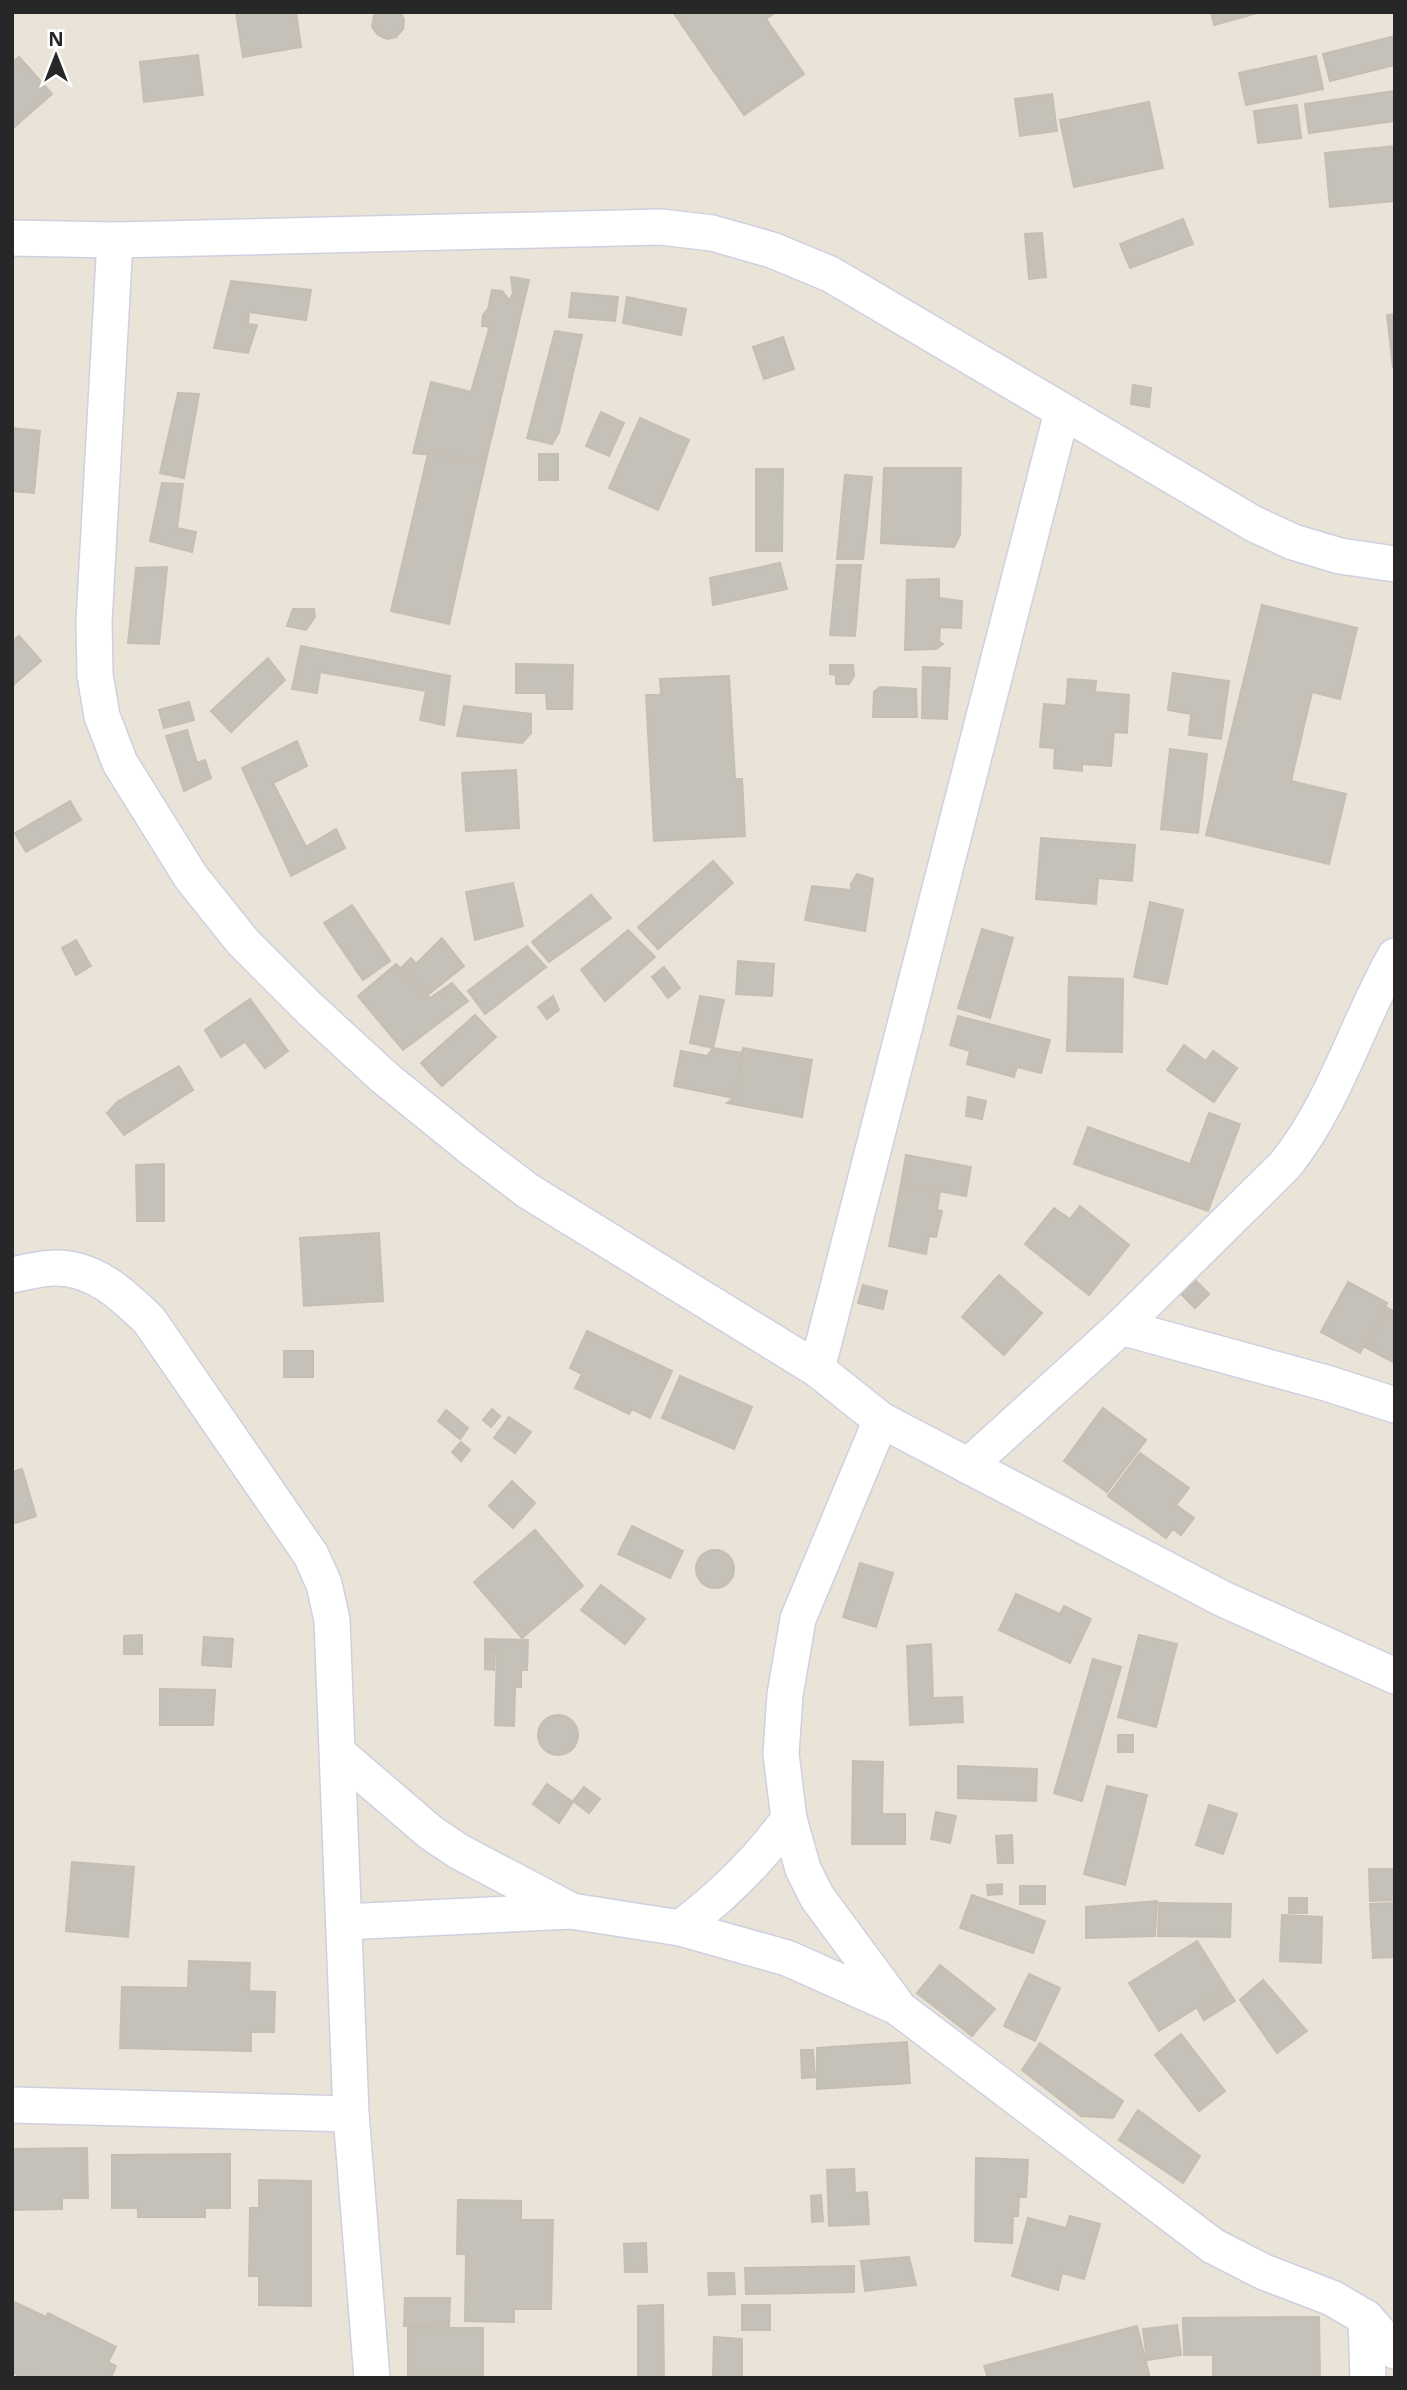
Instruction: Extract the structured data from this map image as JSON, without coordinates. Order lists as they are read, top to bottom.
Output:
{
  "north": "top"
}
